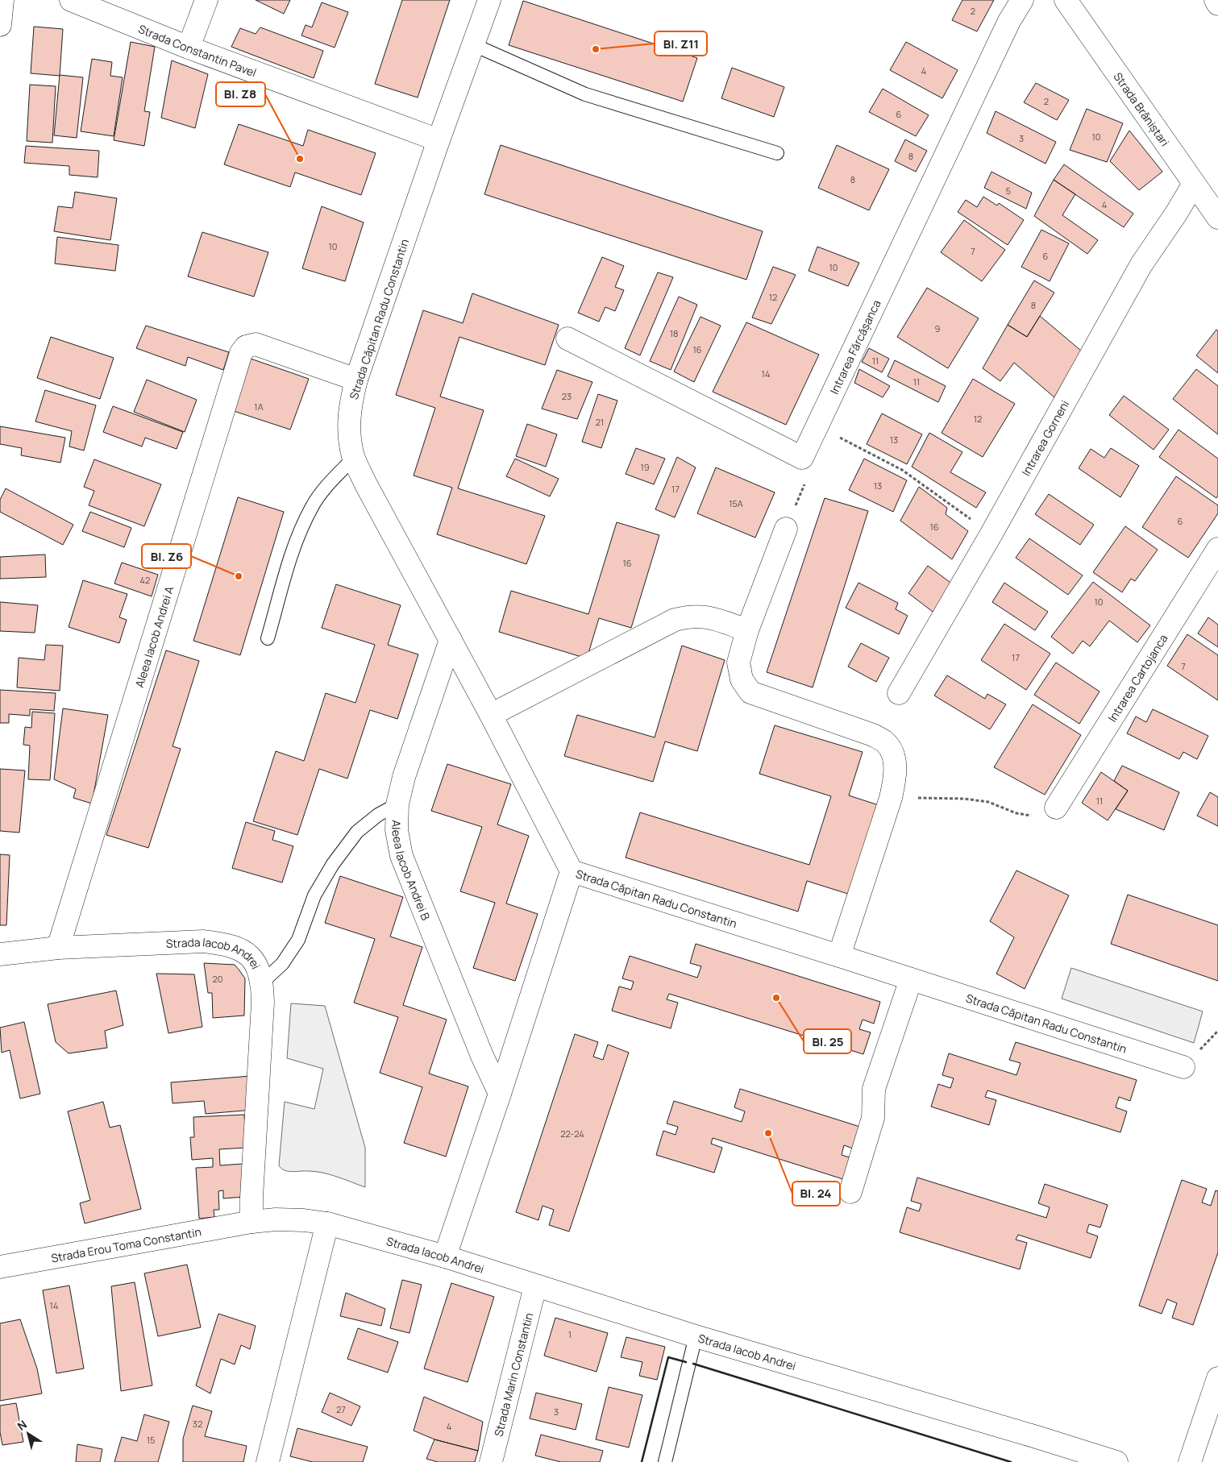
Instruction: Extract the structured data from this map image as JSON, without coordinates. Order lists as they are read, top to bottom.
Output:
{
  "streets": {
    "street": [
      "Strada Constantin Pavel",
      "Strada Brăniștari",
      "Strada Căpitan Radu Constantin",
      "Intrarea Fărcășanca",
      "Intrarea Gorneni",
      "Aleea Iacob Andrei A",
      "Intrarea Cartojanca",
      "Aleea Iacob Andrei B",
      "Strada Iacob Andrei",
      "Strada Erou Toma Constantin",
      "Strada Marin Constantin"
    ]
  },
  "crossings": [
    ["Strada Constantin Pavel", "Strada Căpitan Radu Constantin"],
    ["Strada Brăniștari", "Intrarea Gorneni"],
    ["Strada Căpitan Radu Constantin", "Aleea Iacob Andrei A"],
    ["Strada Căpitan Radu Constantin", "Aleea Iacob Andrei B"],
    ["Aleea Iacob Andrei A", "Strada Iacob Andrei"],
    ["Strada Iacob Andrei", "Strada Erou Toma Constantin"],
    ["Strada Iacob Andrei", "Strada Marin Constantin"]
  ],
  "places": [
    "Bl. Z11",
    "Bl. Z8",
    "Bl. Z6",
    "Bl. 25",
    "Bl. 24"
  ],
  "house_numbers": [
    "2",
    "4",
    "2",
    "6",
    "10",
    "3",
    "8",
    "8",
    "5",
    "4",
    "10",
    "7",
    "6",
    "10",
    "12",
    "8",
    "9",
    "18",
    "16",
    "11",
    "14",
    "11",
    "23",
    "1A",
    "12",
    "21",
    "13",
    "19",
    "13",
    "17",
    "15A",
    "6",
    "16",
    "16",
    "42",
    "10",
    "17",
    "7",
    "11",
    "20",
    "22-24",
    "14",
    "1",
    "27",
    "3",
    "32",
    "4",
    "15"
  ],
  "north": "top left"
}
